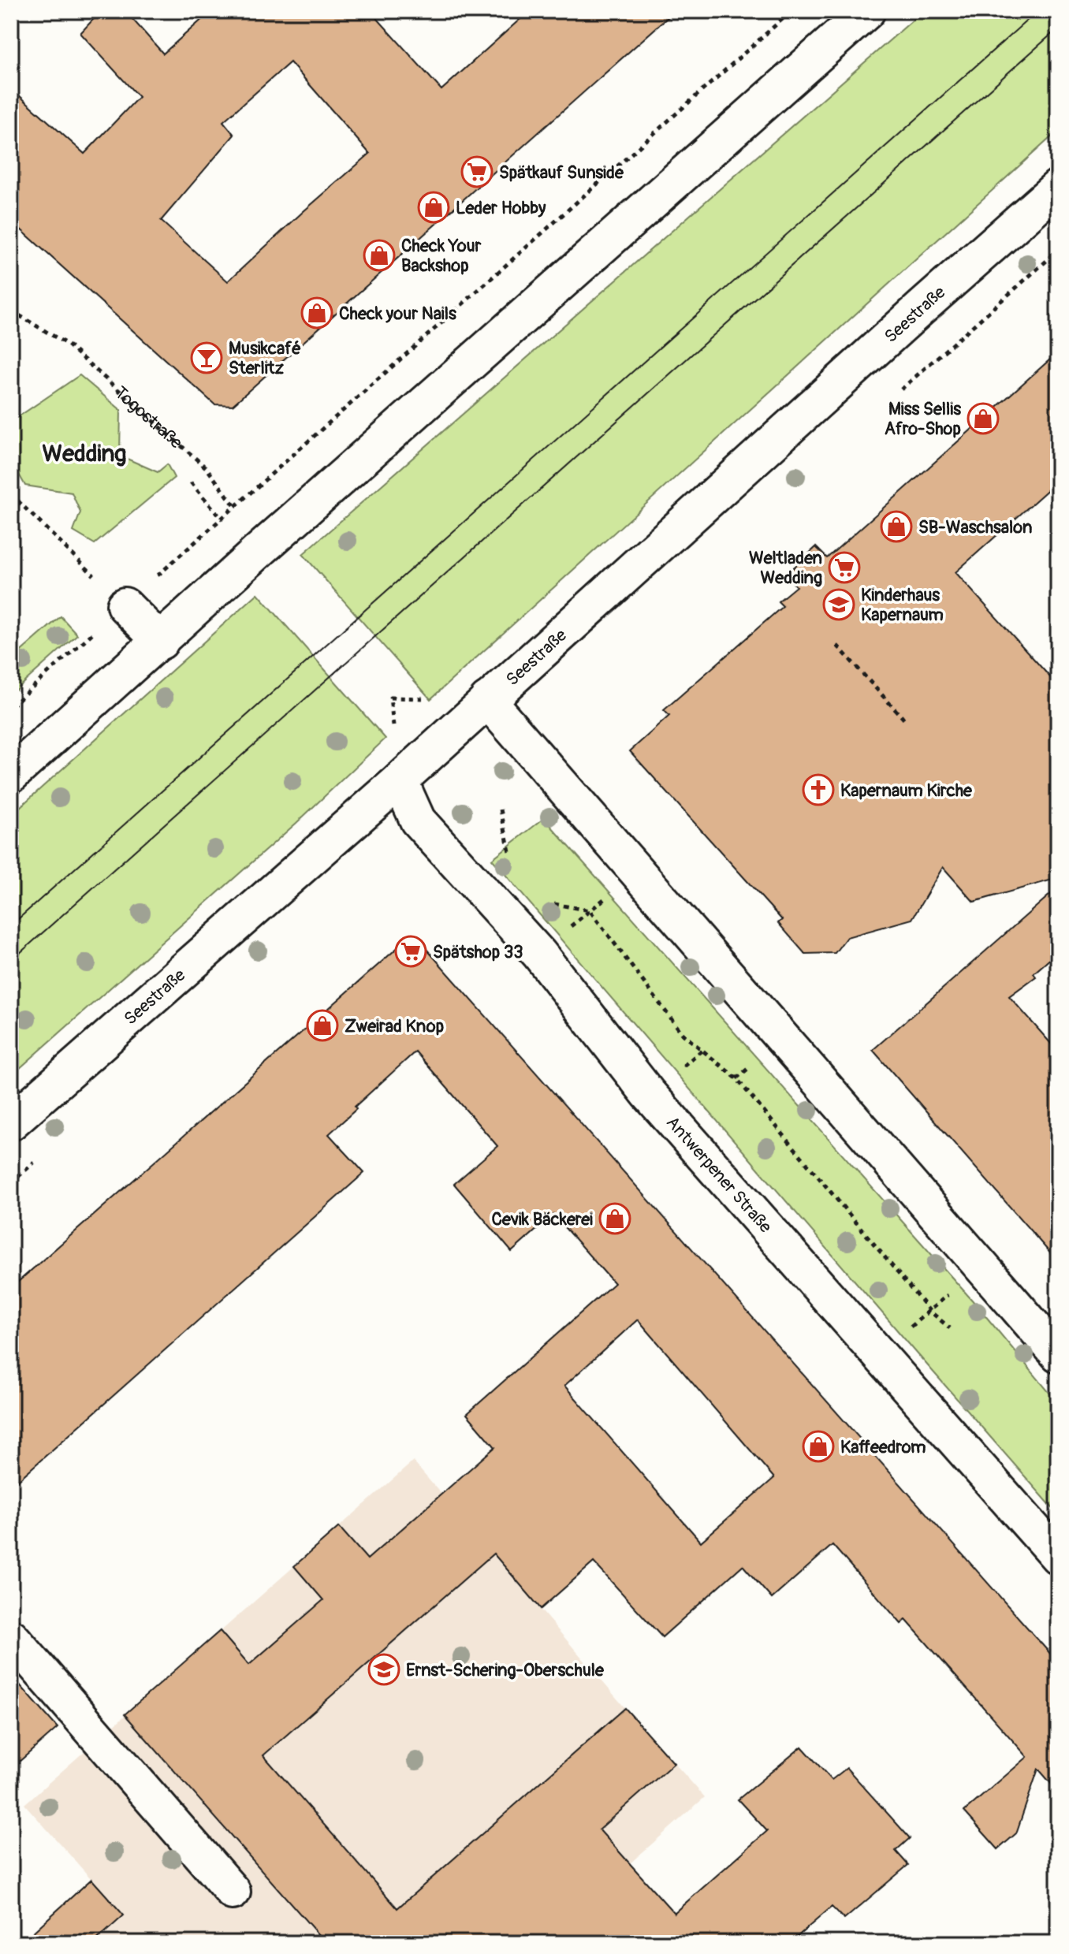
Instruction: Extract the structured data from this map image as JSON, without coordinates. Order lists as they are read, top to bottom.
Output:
{
  "streets": {
    "main road": ["Seestraße", "Antwerpener Straße"],
    "path": ["Togostraße"]
  },
  "crossings": [
    ["Seestraße", "Antwerpener Straße"]
  ],
  "districts": ["Wedding"],
  "places": {
    "supermarket": ["Spätkauf Sunside", "Weltladen Wedding", "Spätshop 33"],
    "shop": [
      "Leder Hobby",
      "Check Your Backshop",
      "Check your Nails",
      "Miss Sellis Afro-Shop",
      "SB-Waschsalon",
      "Zweirad Knop",
      "Cevik Bäckerei",
      "Kaffeedrom"
    ],
    "bar": ["Musikcafé Sterlitz"],
    "school or university": ["Kinderhaus Kapernaum", "Ernst-Schering-Oberschule"],
    "church": ["Kapernaum Kirche"]
  }
}
